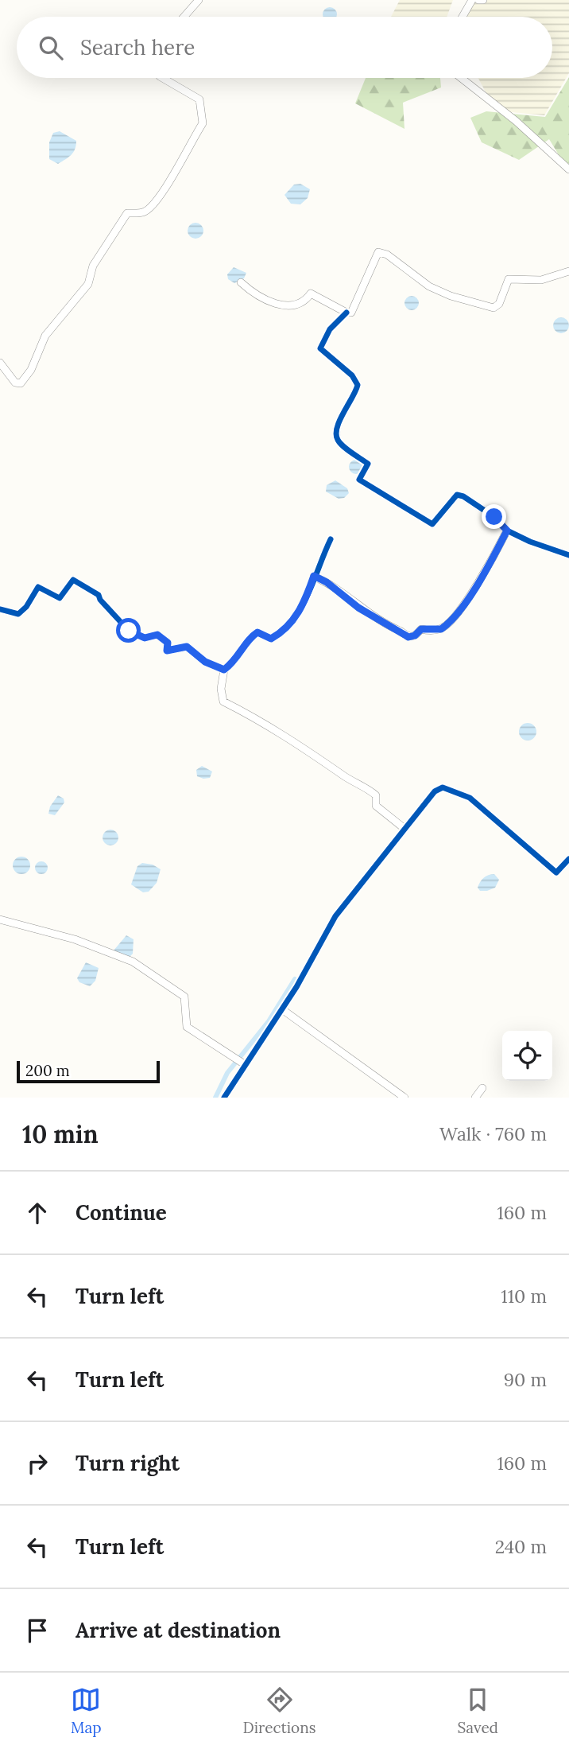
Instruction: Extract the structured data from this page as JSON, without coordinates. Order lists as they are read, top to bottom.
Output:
{
  "scale_bar": "200 m",
  "page": {
    "search": "Search here",
    "scale": "200 m",
    "heading": ["10 min", "Walk · 760 m"],
    "list": [
      ["Continue", "160 m"],
      ["Turn left", "110 m"],
      ["Turn left", "90 m"],
      ["Turn right", "160 m"],
      ["Turn left", "240 m"],
      "Arrive at destination"
    ],
    "nav": ["Map", "Directions", "Saved"]
  }
}
